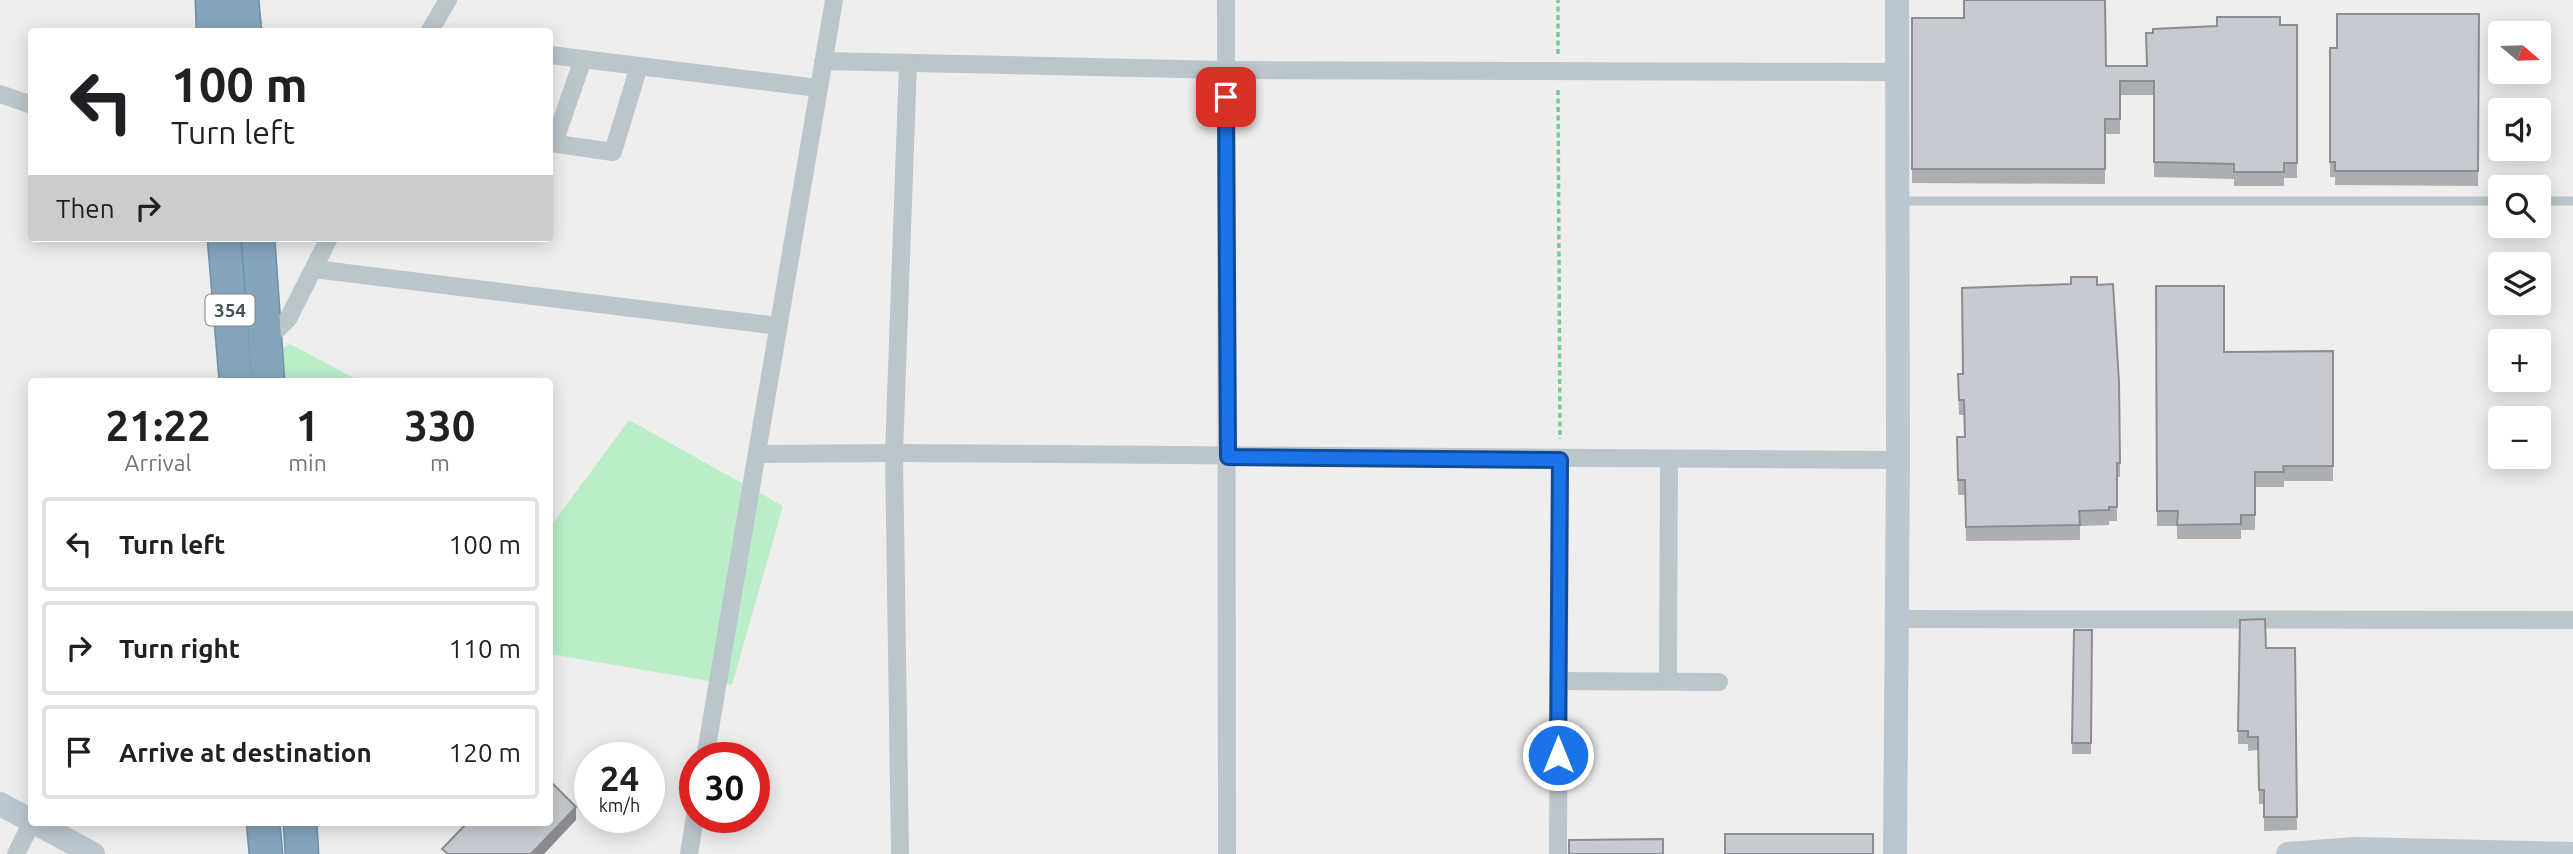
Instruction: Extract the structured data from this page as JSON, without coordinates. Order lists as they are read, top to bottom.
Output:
{
  "streets": {
    "highway": ["354"]
  },
  "north": "right",
  "page": {
    "map_buttons": ["+", "−"],
    "turn": ["100 m", "Turn left"],
    "then": "Then",
    "eta": [
      "21:22",
      "Arrival",
      "1",
      "min",
      "330",
      "m"
    ],
    "list": [
      {
        "name": "Turn left",
        "value": "100 m"
      },
      {
        "name": "Turn right",
        "value": "110 m"
      },
      {
        "name": "Arrive at destination",
        "value": "120 m"
      }
    ],
    "speed": "24 km/h",
    "limit": "30"
  }
}
